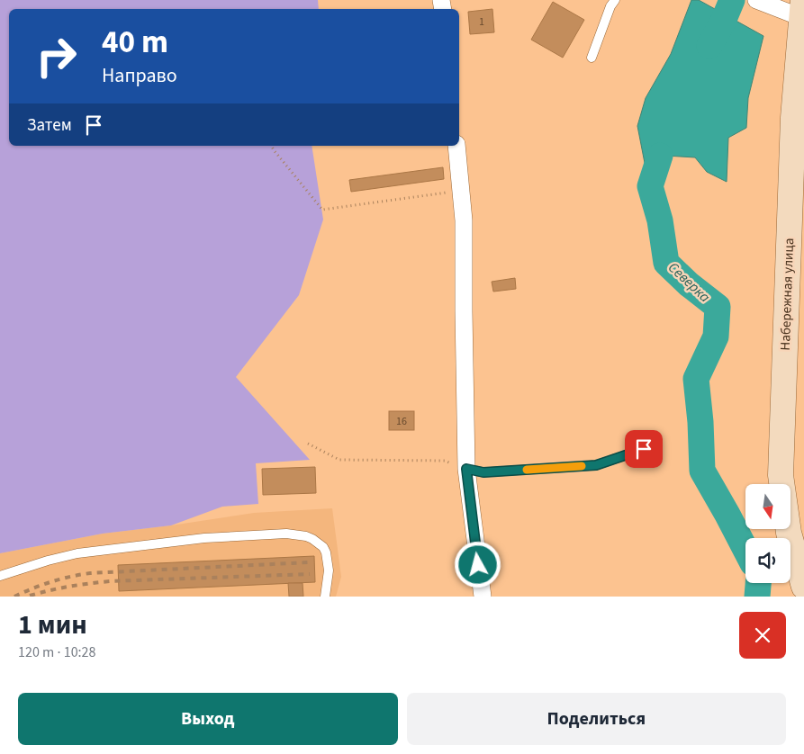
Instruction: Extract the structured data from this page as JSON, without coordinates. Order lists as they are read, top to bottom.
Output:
{
  "streets": {
    "street": ["Набережная улица"]
  },
  "water": ["Северка"],
  "house_numbers": ["1", "16"],
  "north": "bottom",
  "page": {
    "turn": ["40 m", "Направо"],
    "then": "Затем",
    "heading": ["1 мин", "120 m · 10:28"],
    "buttons": ["Выход", "Поделиться"]
  }
}
